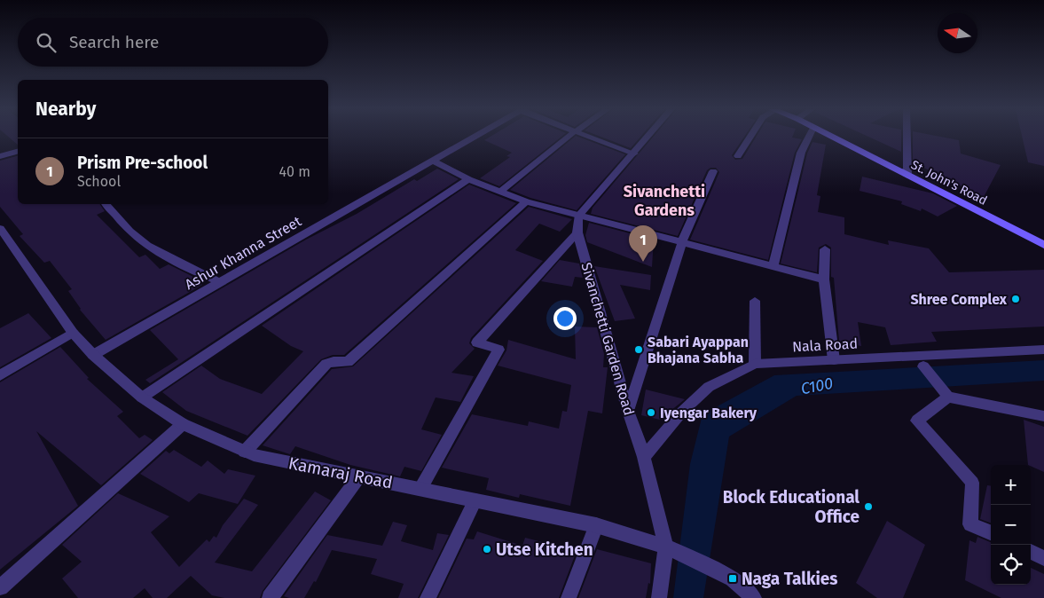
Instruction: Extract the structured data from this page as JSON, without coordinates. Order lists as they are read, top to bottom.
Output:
{
  "streets": {
    "main road": ["St. John's Road"],
    "street": [
      "Ashur Khanna Street",
      "Sivanchetti Garden Road",
      "Nala Road",
      "Kamaraj Road"
    ]
  },
  "crossings": [
    ["Ashur Khanna Street", "Kamaraj Road"],
    ["Sivanchetti Garden Road", "Nala Road"],
    ["Sivanchetti Garden Road", "Kamaraj Road"]
  ],
  "districts": ["Sivanchetti Gardens"],
  "water": ["C100"],
  "places": {
    "other": [
      "Shree Complex",
      "Sabari Ayappan Bhajana Sabha",
      "Iyengar Bakery",
      "Block Educational Office",
      "Utse Kitchen"
    ],
    "transit": ["Naga Talkies"]
  },
  "north": "left",
  "page": {
    "search": "Search here",
    "heading": "Nearby",
    "list": [
      {
        "mark": "1",
        "name": "Prism Pre-school",
        "note": "School",
        "value": "40 m"
      }
    ],
    "pins": "1",
    "map_buttons": ["+", "−"]
  }
}
